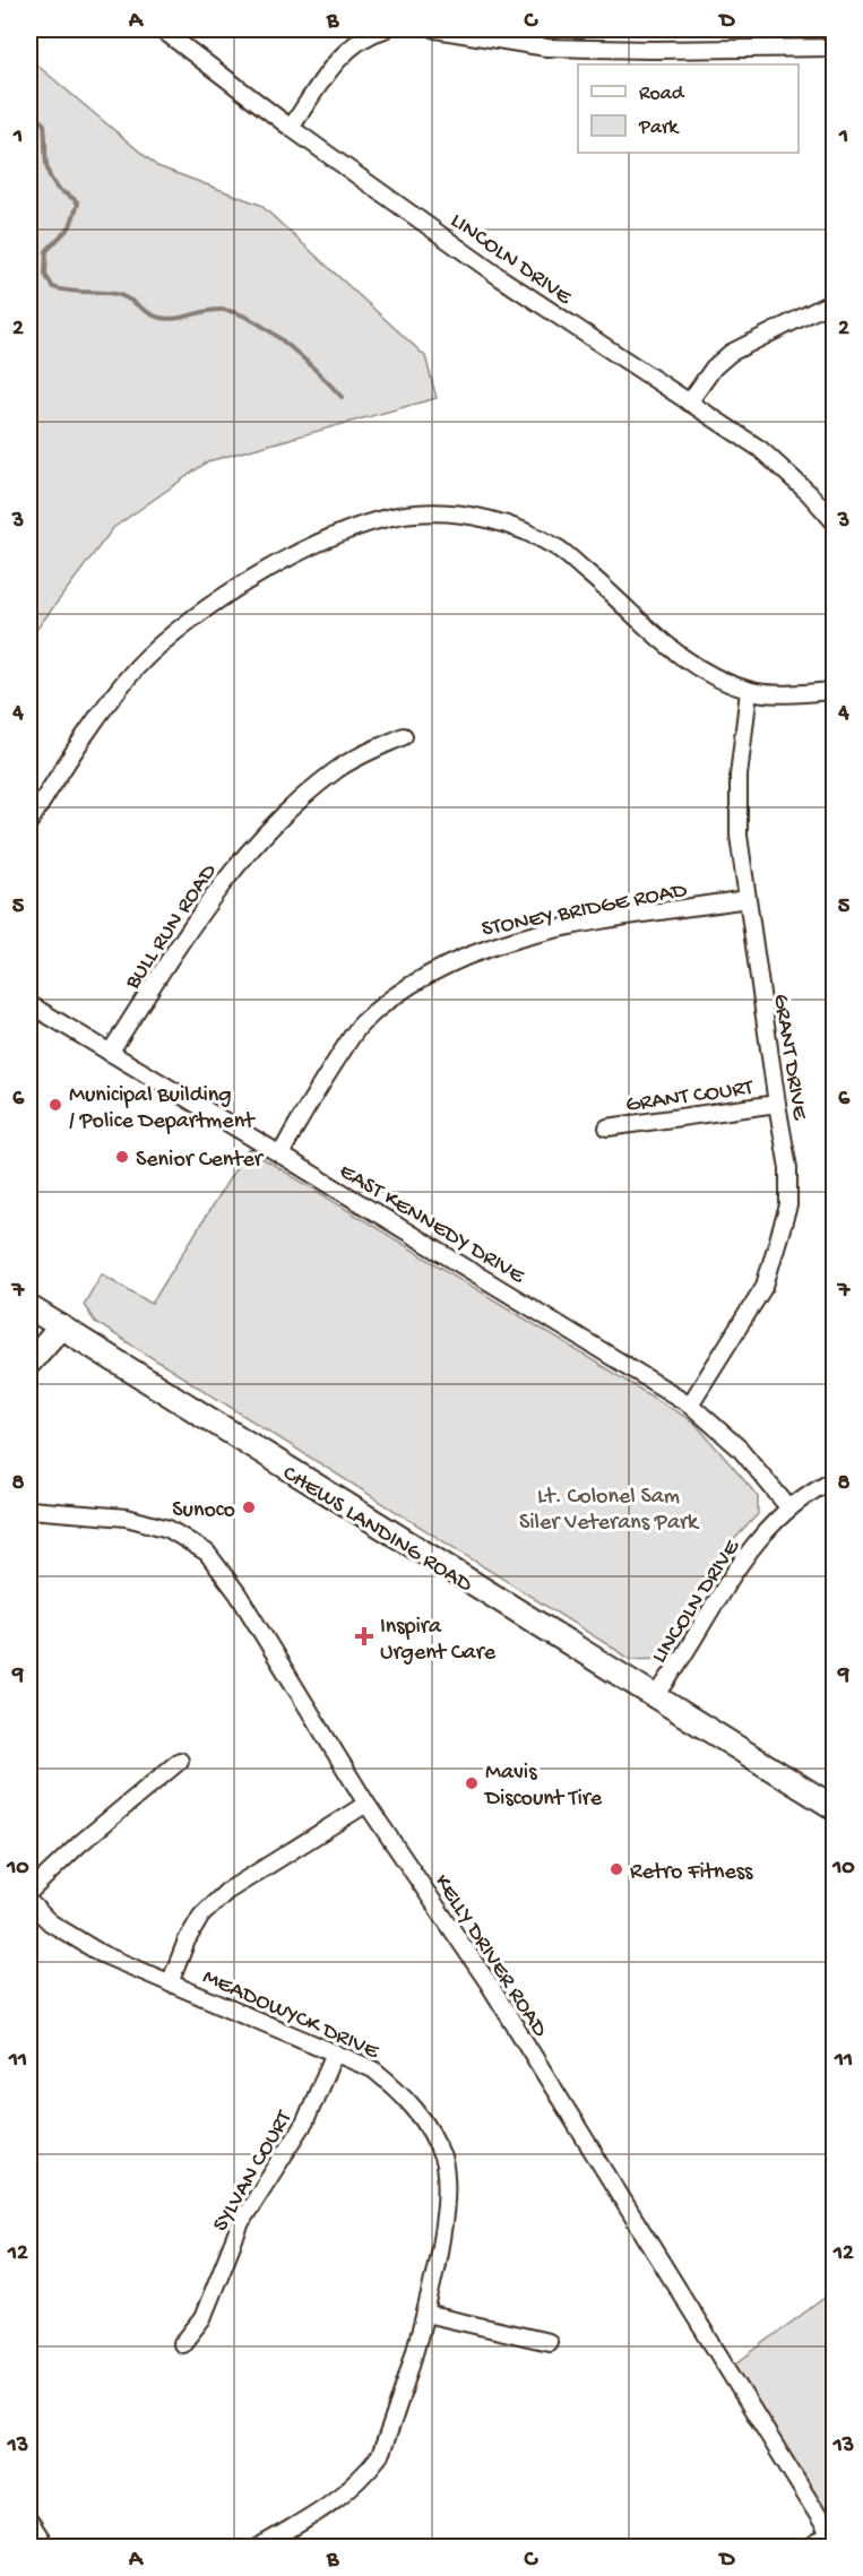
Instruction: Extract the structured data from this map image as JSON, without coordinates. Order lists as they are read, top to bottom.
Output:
{
  "streets": {
    "main road": ["CHEWS LANDING ROAD"],
    "street": [
      "LINCOLN DRIVE",
      "STONEY BRIDGE ROAD",
      "BULL RUN ROAD",
      "GRANT DRIVE",
      "GRANT COURT",
      "EAST KENNEDY DRIVE",
      "KELLY DRIVER ROAD",
      "MEADOWYCK DRIVE",
      "SYLVAN COURT"
    ]
  },
  "crossings": [
    ["LINCOLN DRIVE", "EAST KENNEDY DRIVE"],
    ["LINCOLN DRIVE", "CHEWS LANDING ROAD"],
    ["STONEY BRIDGE ROAD", "GRANT DRIVE"],
    ["STONEY BRIDGE ROAD", "EAST KENNEDY DRIVE"],
    ["BULL RUN ROAD", "EAST KENNEDY DRIVE"],
    ["GRANT DRIVE", "GRANT COURT"],
    ["GRANT DRIVE", "EAST KENNEDY DRIVE"],
    ["MEADOWYCK DRIVE", "SYLVAN COURT"]
  ],
  "parks": ["Lt. Colonel Sam Siler Veterans Park"],
  "places": {
    "other": [
      "Municipal Building / Police Department",
      "Senior Center",
      "Sunoco",
      "Mavis Discount Tire",
      "Retro Fitness"
    ],
    "health": ["Inspira Urgent Care"]
  },
  "legend": ["Road", "Park"],
  "grid": {
    "columns": [
      "A",
      "B",
      "C",
      "D"
    ],
    "rows": [
      "1",
      "2",
      "3",
      "4",
      "5",
      "6",
      "7",
      "8",
      "9",
      "10",
      "11",
      "12",
      "13"
    ]
  }
}
